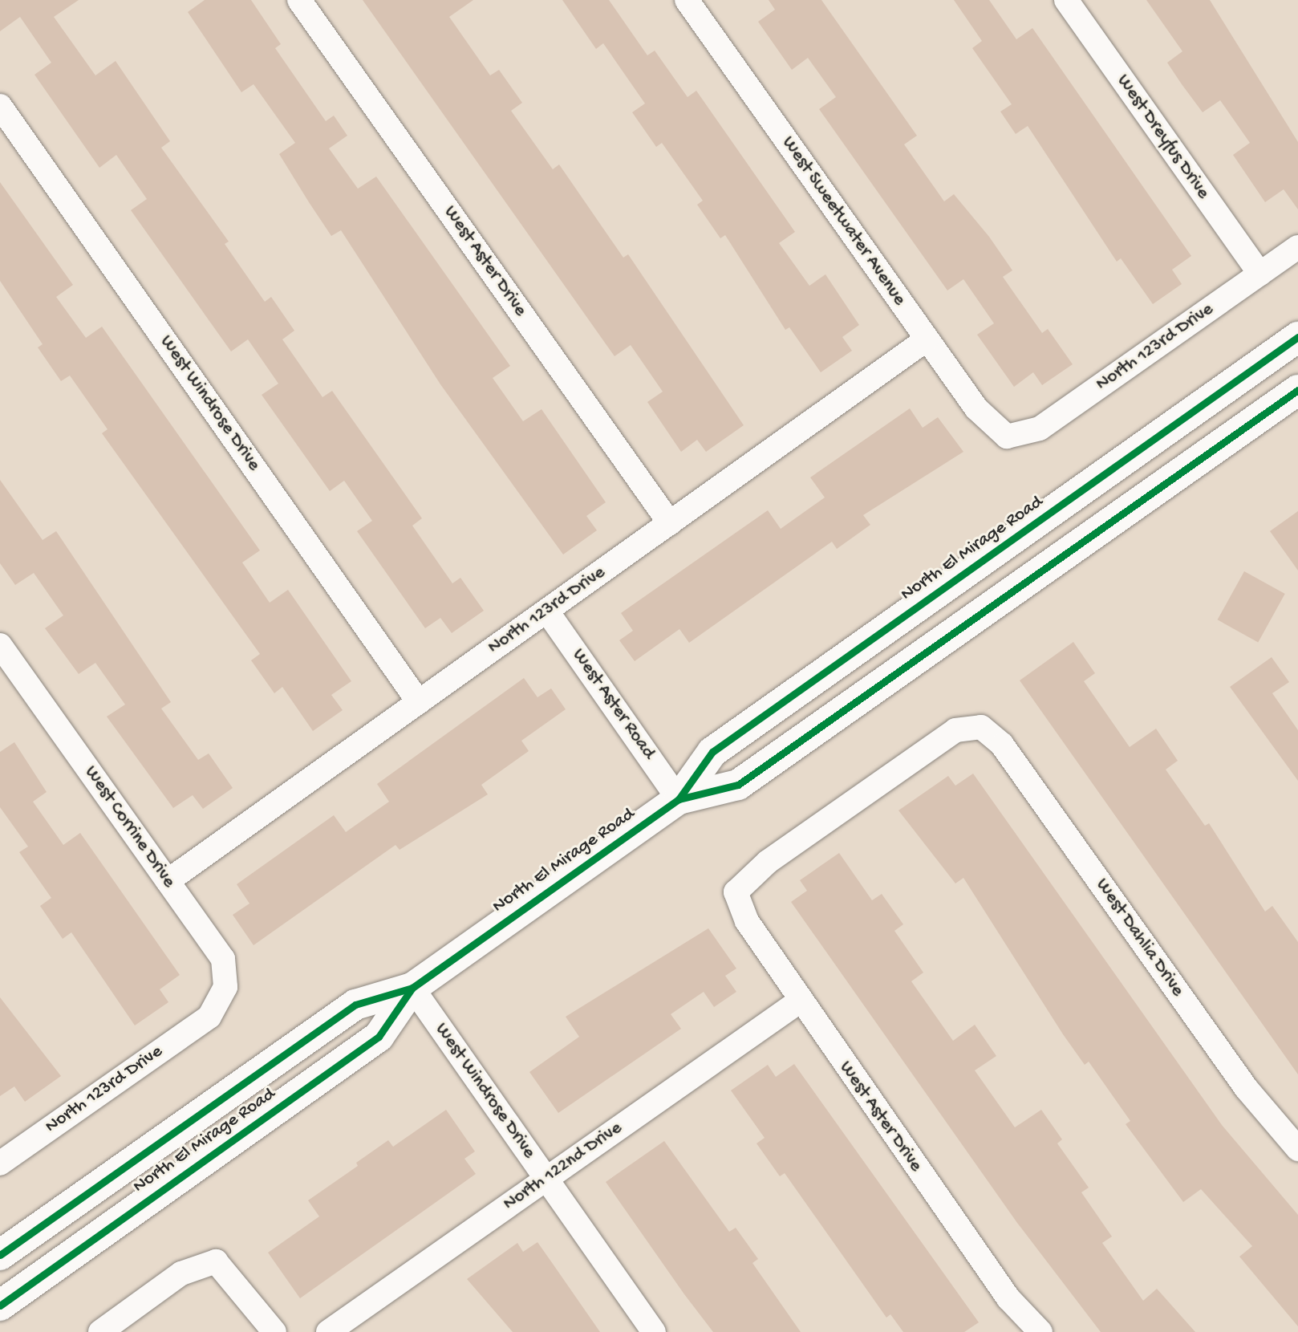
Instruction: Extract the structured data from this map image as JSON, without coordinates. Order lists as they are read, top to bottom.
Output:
{
  "streets": {
    "main road": ["North El Mirage Road"],
    "street": [
      "West Dreyfus Drive",
      "West Sweetwater Avenue",
      "West Aster Drive",
      "North 123rd Drive",
      "West Windrose Drive",
      "West Aster Road",
      "West Corrine Drive",
      "West Dahlia Drive",
      "North 122nd Drive"
    ]
  },
  "crossings": [
    ["West Dreyfus Drive", "North 123rd Drive"],
    ["West Sweetwater Avenue", "North 123rd Drive"],
    ["West Aster Drive", "North 123rd Drive"],
    ["West Aster Drive", "West Dahlia Drive"],
    ["West Aster Drive", "North 122nd Drive"],
    ["North 123rd Drive", "West Windrose Drive"],
    ["North 123rd Drive", "West Aster Road"],
    ["North 123rd Drive", "West Corrine Drive"],
    ["West Windrose Drive", "North El Mirage Road"],
    ["West Windrose Drive", "North 122nd Drive"],
    ["North El Mirage Road", "West Aster Road"]
  ]
}
